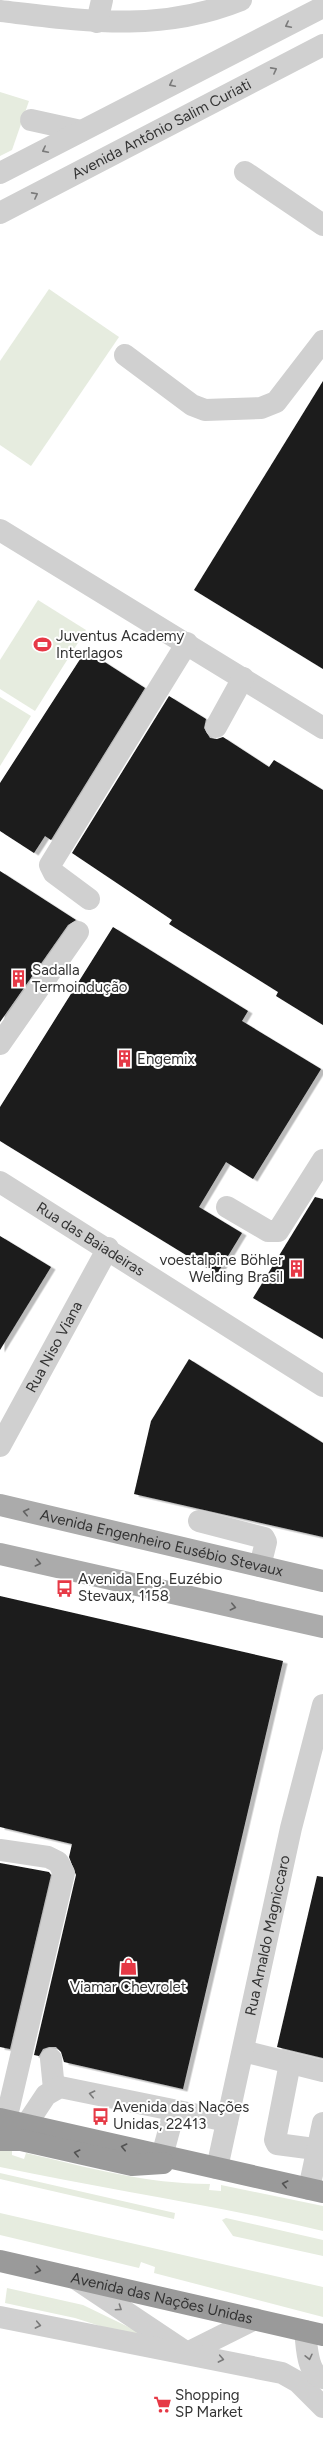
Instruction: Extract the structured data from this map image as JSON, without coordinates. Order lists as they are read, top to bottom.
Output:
{
  "streets": {
    "highway": ["Avenida das Nações Unidas"],
    "main road": ["Avenida Engenheiro Eusébio Stevaux"],
    "street": [
      "Avenida Antônio Salim Curiati",
      "Rua das Baiadeiras",
      "Rua Niso Viana",
      "Rua Arnaldo Magniccaro"
    ]
  },
  "crossings": [
    ["Rua das Baiadeiras", "Rua Niso Viana"]
  ],
  "places": {
    "sports": ["Juventus Academy Interlagos"],
    "building": ["Sadalla Termoindução", "Engemix", "voestalpine Böhler Welding Brasil"],
    "bus stop": ["Avenida Eng. Euzébio Stevaux, 1158", "Avenida das Nações Unidas, 22413"],
    "shop": ["Viamar Chevrolet"],
    "supermarket": ["Shopping SP Market"]
  }
}
